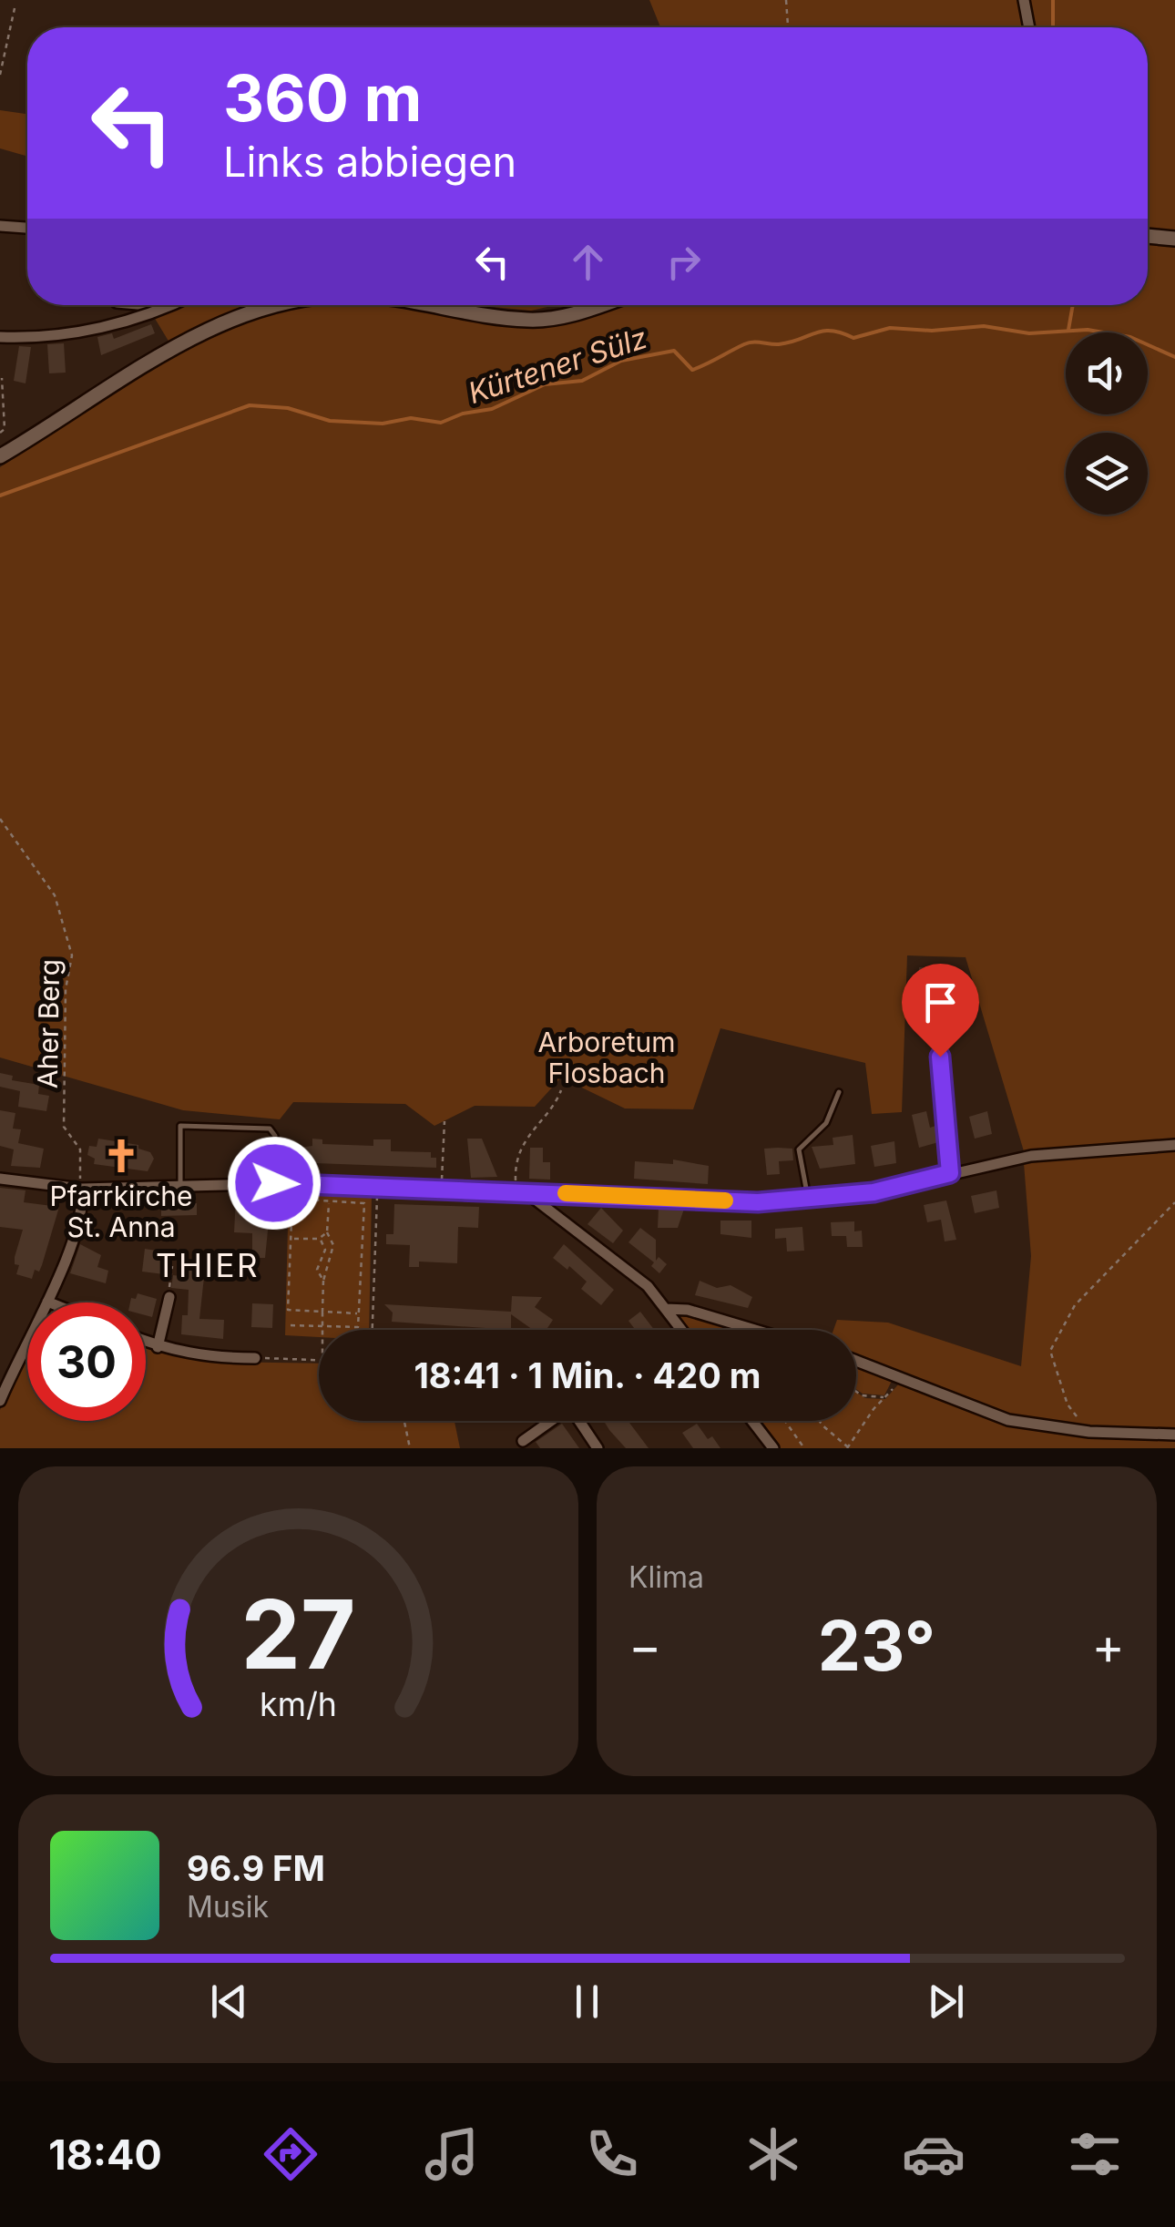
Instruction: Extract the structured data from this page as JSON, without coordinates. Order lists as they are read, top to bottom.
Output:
{
  "streets": {
    "path": ["Aher Berg"]
  },
  "districts": ["THIER"],
  "water": ["Kürtener Sülz"],
  "parks": ["Arboretum Flosbach"],
  "places": {
    "church": ["Pfarrkirche St. Anna"]
  },
  "page": {
    "turn": ["360 m", "Links abbiegen"],
    "limit": "30",
    "trip": "18:41 · 1 Min. · 420 m",
    "tile": "Klima",
    "heat": ["−", "23°", "+"],
    "song": ["96.9 FM", "Musik"],
    "tabs": "18:40",
    "gauge": ["27", "km/h"]
  }
}
